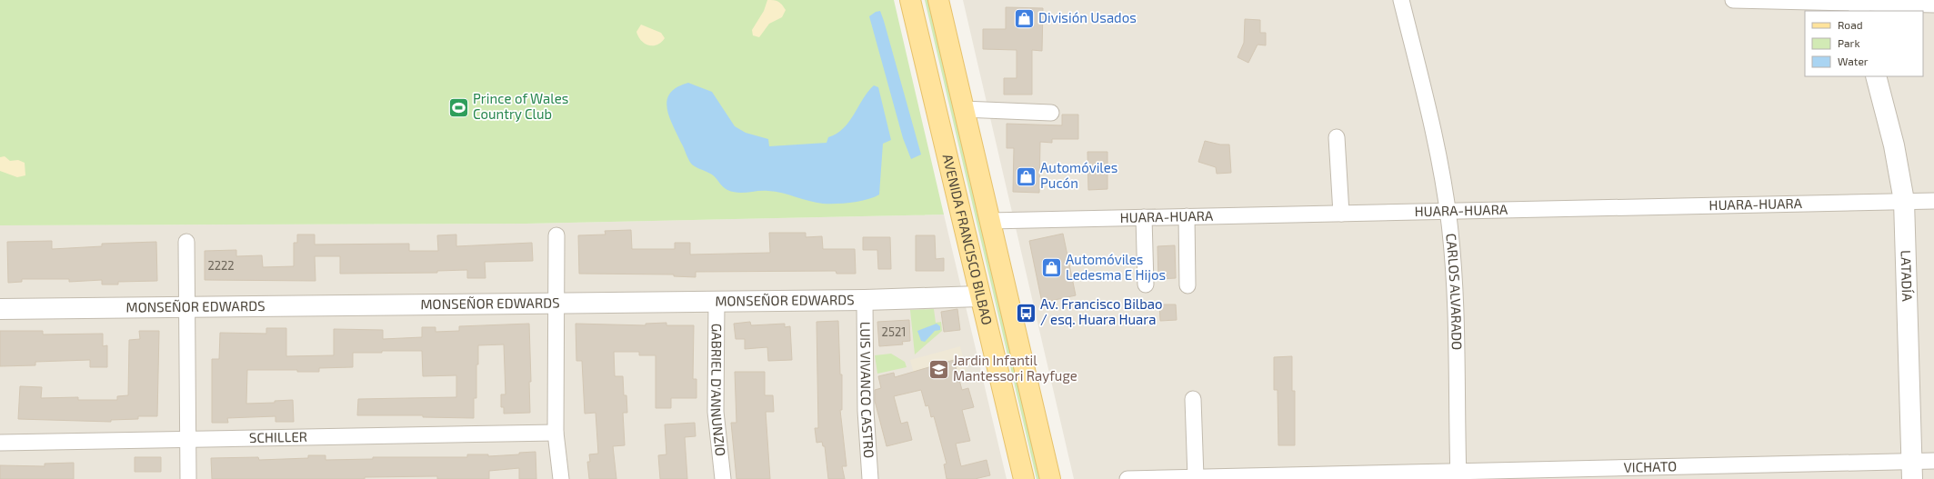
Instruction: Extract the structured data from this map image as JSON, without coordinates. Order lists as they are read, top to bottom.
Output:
{
  "streets": {
    "main road": ["AVENIDA FRANCISCO BILBAO"],
    "street": [
      "HUARA-HUARA",
      "LATADÍA",
      "CARLOS ALVARADO",
      "MONSEÑOR EDWARDS",
      "LUIS VIVANCO CASTRO",
      "GABRIEL D'ANNUNZIO",
      "SCHILLER",
      "VICHATO"
    ]
  },
  "crossings": [
    ["HUARA-HUARA", "AVENIDA FRANCISCO BILBAO"],
    ["HUARA-HUARA", "LATADÍA"],
    ["HUARA-HUARA", "CARLOS ALVARADO"],
    ["AVENIDA FRANCISCO BILBAO", "MONSEÑOR EDWARDS"],
    ["LATADÍA", "VICHATO"],
    ["CARLOS ALVARADO", "VICHATO"],
    ["MONSEÑOR EDWARDS", "LUIS VIVANCO CASTRO"],
    ["MONSEÑOR EDWARDS", "GABRIEL D'ANNUNZIO"]
  ],
  "places": {
    "shop": ["División Usados", "Automóviles Pucón", "Automóviles Ledesma E Hijos"],
    "sports": ["Prince of Wales Country Club"],
    "bus stop": ["Av. Francisco Bilbao / esq. Huara Huara"],
    "school or university": ["Jardin Infantil Mantessori Rayfuge"]
  },
  "house_numbers": ["2222", "2521"],
  "legend": ["Road", "Park", "Water"]
}
